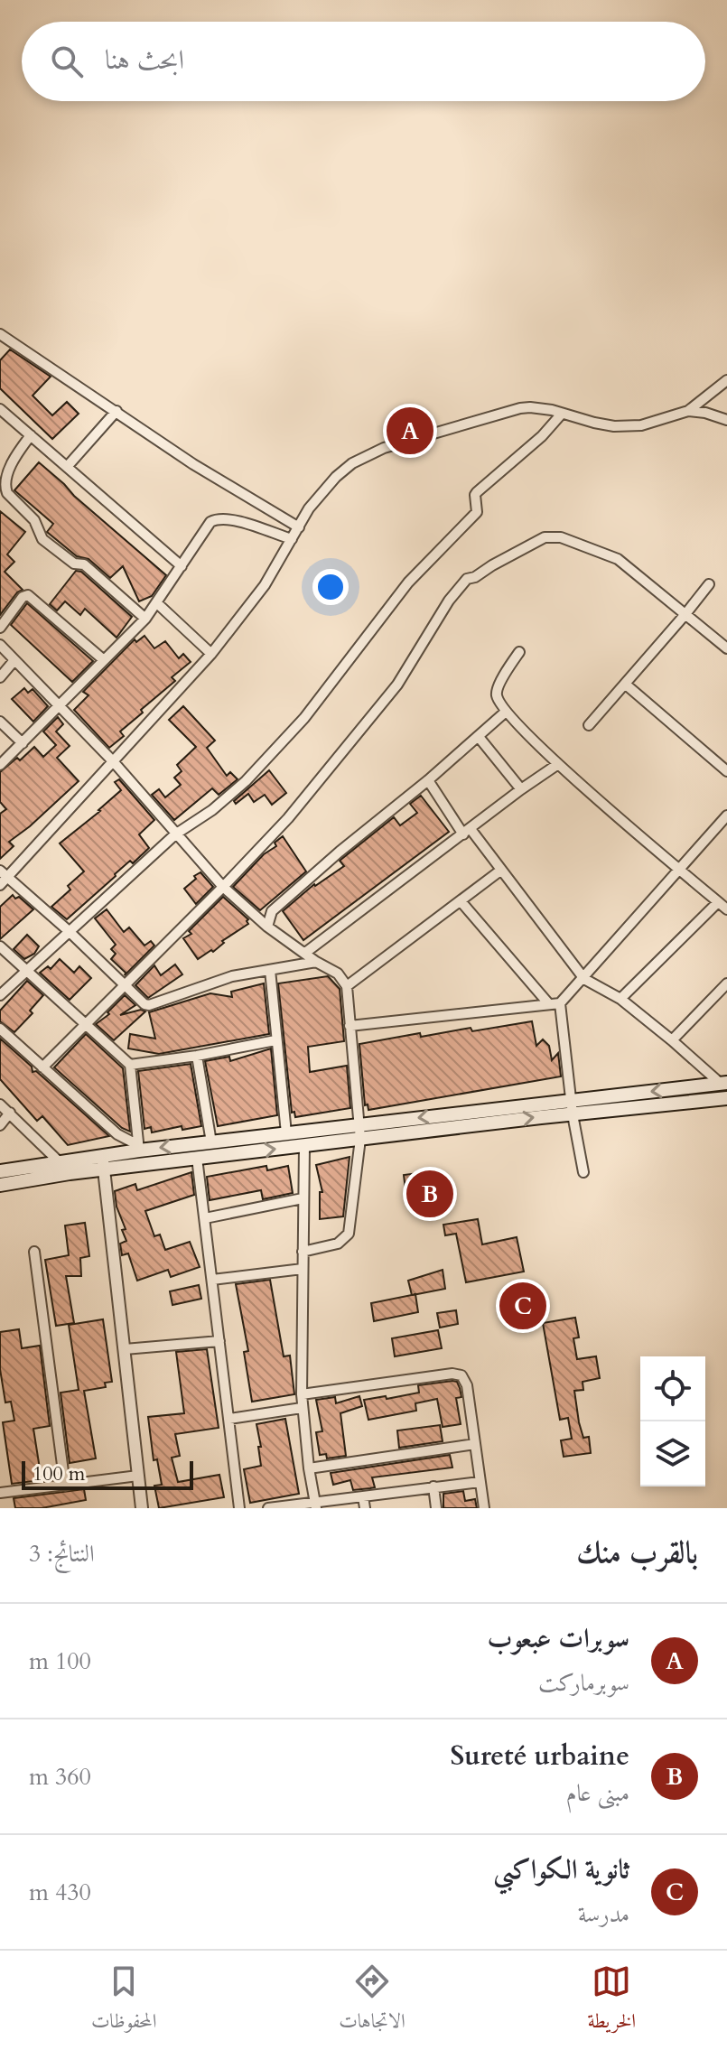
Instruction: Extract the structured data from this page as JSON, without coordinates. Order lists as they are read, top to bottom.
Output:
{
  "scale_bar": "100 m",
  "page": {
    "search": "ابحث هنا",
    "pins": ["A", "B", "C"],
    "scale": "100 m",
    "heading": ["بالقرب منك", "النتائج: 3"],
    "list": [
      {
        "mark": "A",
        "name": "سوبرات عبعوب",
        "note": "سوبرماركت",
        "value": "100 m"
      },
      {
        "mark": "B",
        "name": "Sureté urbaine",
        "note": "مبنى عام",
        "value": "360 m"
      },
      {
        "mark": "C",
        "name": "ثانوية الكواكبي",
        "note": "مدرسة",
        "value": "430 m"
      }
    ],
    "nav": ["الخريطة", "الاتجاهات", "المحفوظات"]
  }
}
